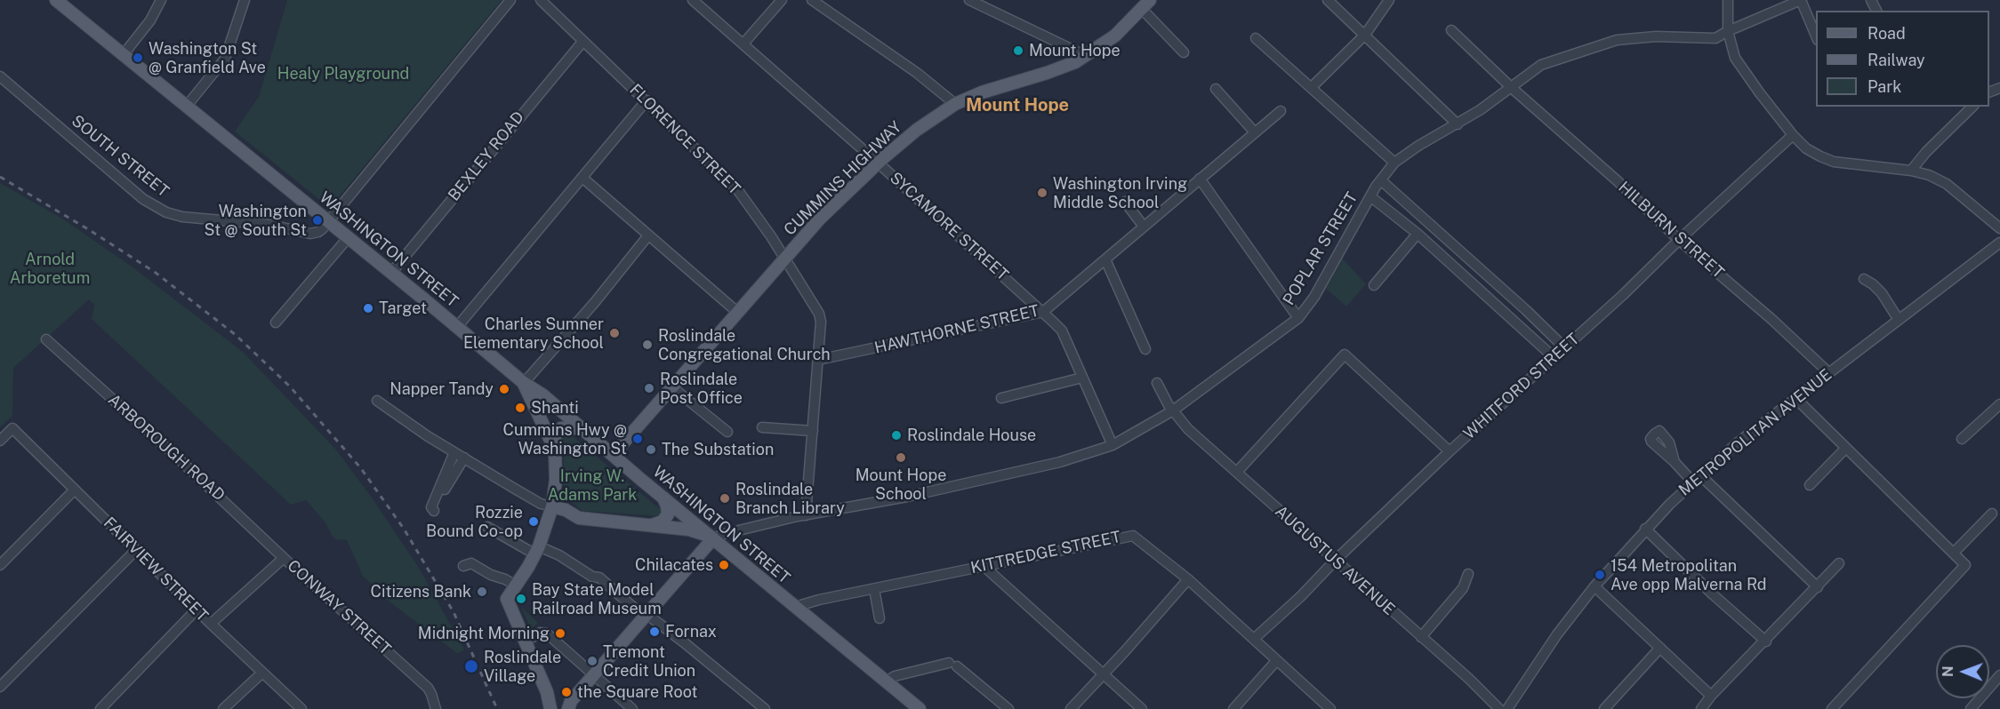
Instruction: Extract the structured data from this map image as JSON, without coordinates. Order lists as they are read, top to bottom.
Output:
{
  "streets": {
    "main road": ["CUMMINS HIGHWAY", "WASHINGTON STREET"],
    "street": [
      "FLORENCE STREET",
      "SOUTH STREET",
      "BEXLEY ROAD",
      "SYCAMORE STREET",
      "HILBURN STREET",
      "POPLAR STREET",
      "HAWTHORNE STREET",
      "WHITFORD STREET",
      "METROPOLITAN AVENUE",
      "ARBOROUGH ROAD",
      "KITTREDGE STREET",
      "AUGUSTUS AVENUE",
      "FAIRVIEW STREET",
      "CONWAY STREET"
    ]
  },
  "crossings": [
    ["FLORENCE STREET", "BEXLEY ROAD"],
    ["FLORENCE STREET", "CUMMINS HIGHWAY"],
    ["FLORENCE STREET", "POPLAR STREET"],
    ["FLORENCE STREET", "HAWTHORNE STREET"],
    ["SOUTH STREET", "WASHINGTON STREET"],
    ["BEXLEY ROAD", "WASHINGTON STREET"],
    ["CUMMINS HIGHWAY", "SYCAMORE STREET"],
    ["CUMMINS HIGHWAY", "WASHINGTON STREET"],
    ["SYCAMORE STREET", "POPLAR STREET"],
    ["SYCAMORE STREET", "HAWTHORNE STREET"],
    ["HILBURN STREET", "POPLAR STREET"],
    ["HILBURN STREET", "WHITFORD STREET"],
    ["HILBURN STREET", "METROPOLITAN AVENUE"],
    ["POPLAR STREET", "WASHINGTON STREET"],
    ["POPLAR STREET", "AUGUSTUS AVENUE"],
    ["WASHINGTON STREET", "KITTREDGE STREET"],
    ["WHITFORD STREET", "KITTREDGE STREET"],
    ["WHITFORD STREET", "AUGUSTUS AVENUE"],
    ["ARBOROUGH ROAD", "CONWAY STREET"],
    ["FAIRVIEW STREET", "CONWAY STREET"]
  ],
  "districts": ["Mount Hope"],
  "parks": ["Healy Playground", "Arnold Arboretum", "Irving W. Adams Park"],
  "places": [
    "Mount Hope",
    "Washington St @ Granfield Ave",
    "Washington Irving Middle School",
    "Washington St @ South St",
    "Target",
    "Charles Sumner Elementary School",
    "Roslindale Congregational Church",
    "Roslindale Post Office",
    "Napper Tandy",
    "Shanti",
    "Roslindale House",
    "Cummins Hwy @ Washington St",
    "The Substation",
    "Mount Hope School",
    "Roslindale Branch Library",
    "Rozzie Bound Co-op",
    "Chilacates",
    "154 Metropolitan Ave opp Malverna Rd",
    "Citizens Bank",
    "Bay State Model Railroad Museum",
    "Fornax",
    "Midnight Morning",
    "Tremont Credit Union",
    "Roslindale Village",
    "the Square Root"
  ],
  "legend": ["Road", "Railway", "Park"],
  "north": "left"
}
